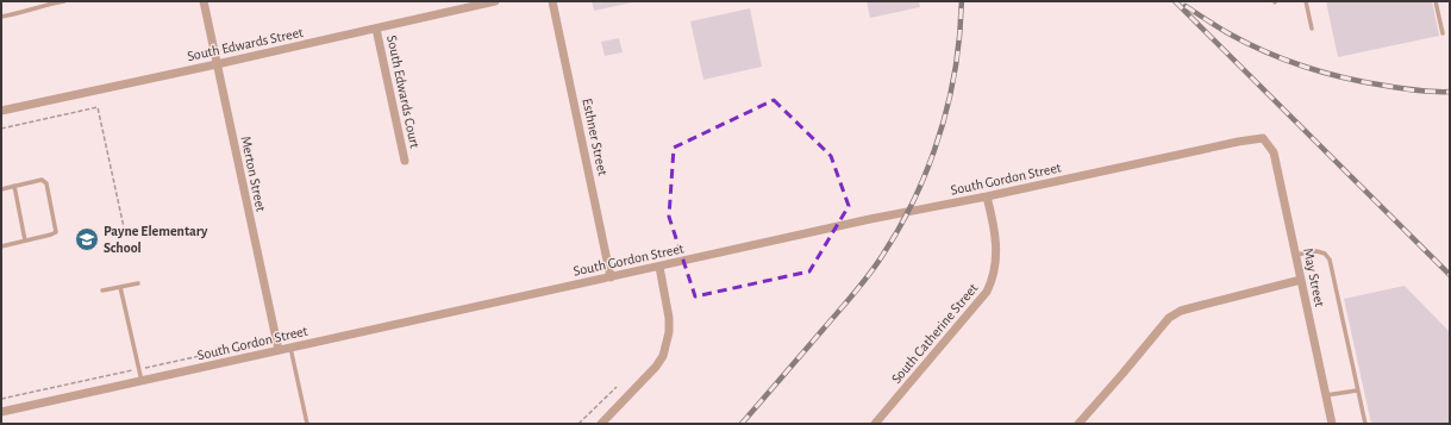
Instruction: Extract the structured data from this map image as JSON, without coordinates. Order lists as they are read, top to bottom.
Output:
{
  "streets": {
    "street": [
      "South Edwards Street",
      "South Edwards Court",
      "Esthner Street",
      "Merton Street",
      "South Gordon Street",
      "May Street",
      "South Catherine Street"
    ]
  },
  "crossings": [
    ["South Edwards Street", "South Edwards Court"],
    ["South Edwards Street", "Merton Street"],
    ["Esthner Street", "South Gordon Street"],
    ["Merton Street", "South Gordon Street"],
    ["South Gordon Street", "May Street"],
    ["South Gordon Street", "South Catherine Street"]
  ],
  "places": {
    "school or university": ["Payne Elementary School"]
  }
}
